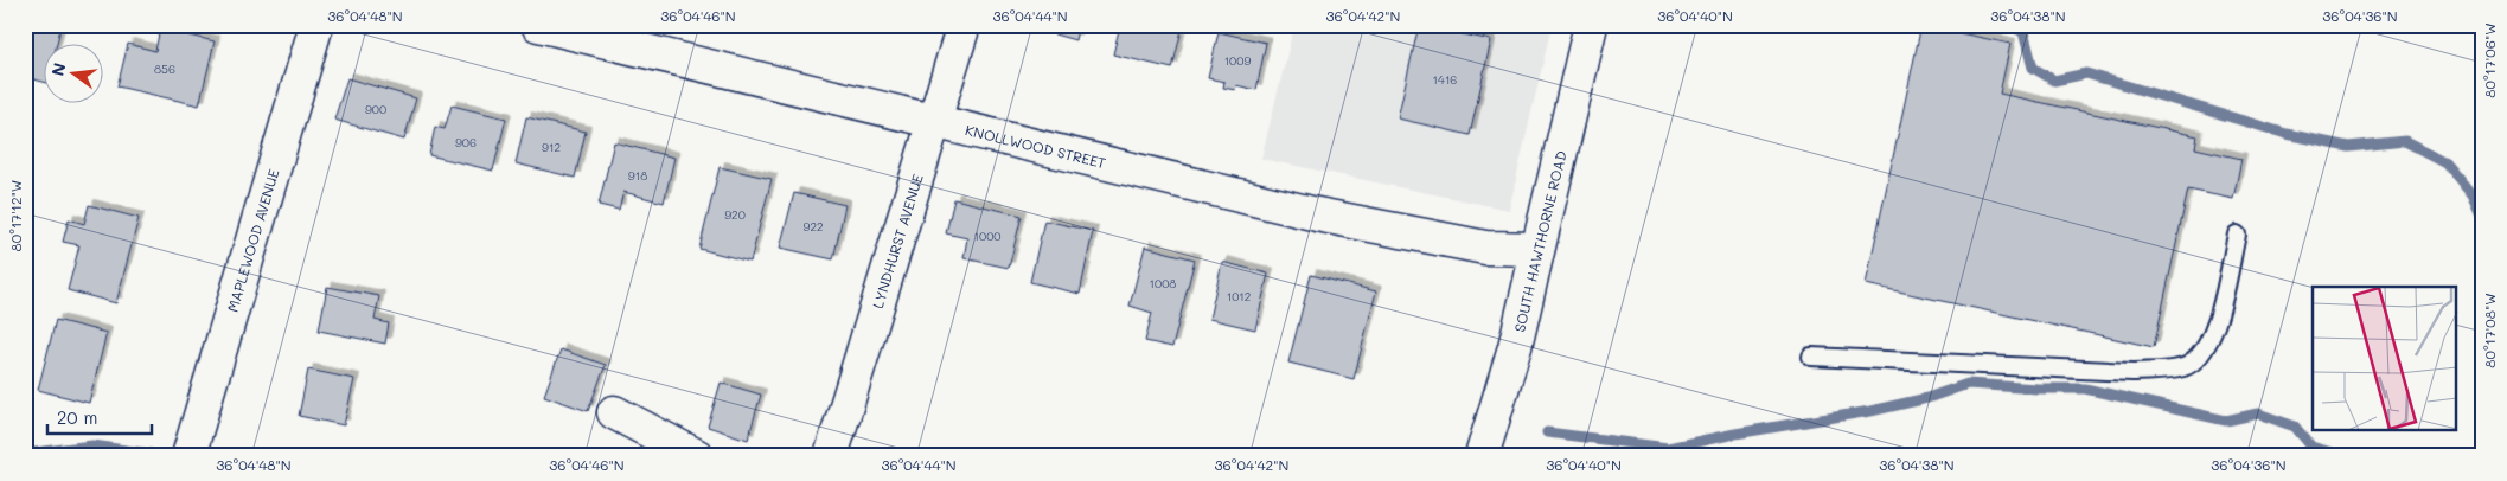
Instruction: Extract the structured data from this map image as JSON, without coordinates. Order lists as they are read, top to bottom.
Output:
{
  "streets": {
    "main road": [
      "KNOLLWOOD STREET",
      "MAPLEWOOD AVENUE",
      "LYNDHURST AVENUE",
      "SOUTH HAWTHORNE ROAD"
    ]
  },
  "crossings": [
    ["KNOLLWOOD STREET", "LYNDHURST AVENUE"],
    ["KNOLLWOOD STREET", "SOUTH HAWTHORNE ROAD"]
  ],
  "house_numbers": [
    "1009",
    "856",
    "1416",
    "900",
    "906",
    "912",
    "918",
    "920",
    "922",
    "1000",
    "1008",
    "1012"
  ],
  "scale_bar": "20 m",
  "north": "left",
  "coordinates": [
    "36°04'48\"N",
    "36°04'46\"N",
    "36°04'44\"N",
    "36°04'42\"N",
    "36°04'40\"N",
    "36°04'38\"N",
    "36°04'36\"N",
    "80°17'06\"W",
    "80°17'12\"W",
    "80°17'08\"W"
  ]
}
